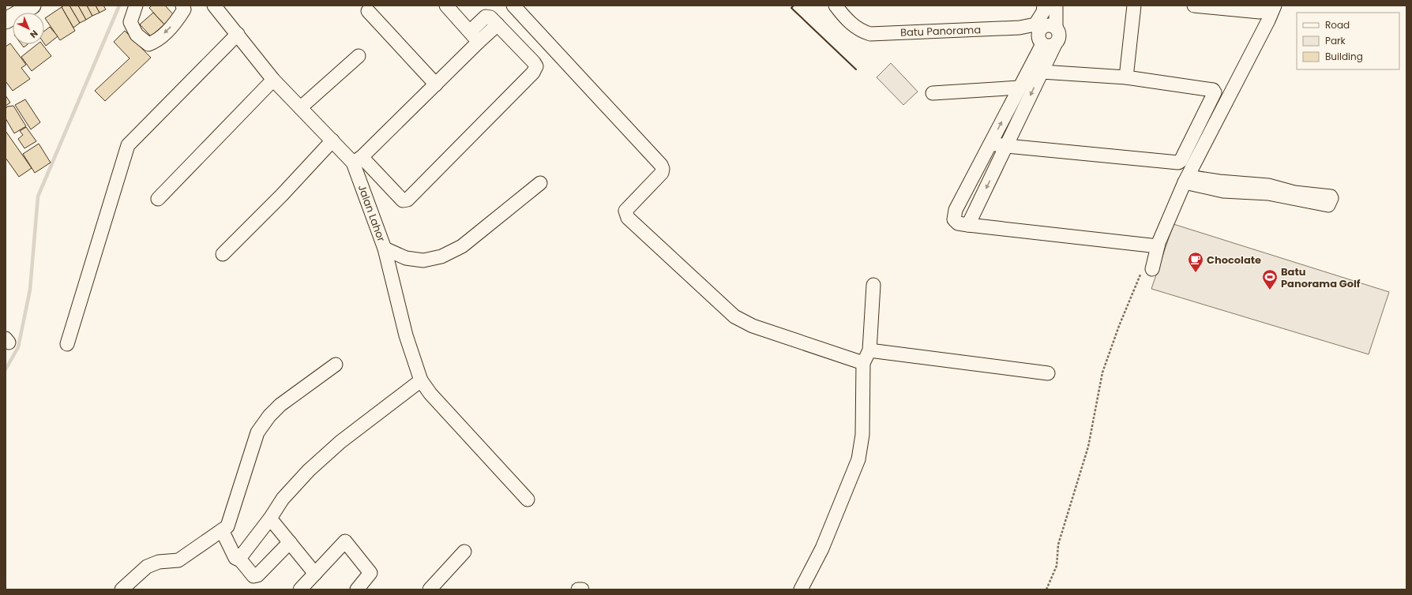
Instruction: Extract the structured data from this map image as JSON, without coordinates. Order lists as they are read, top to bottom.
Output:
{
  "streets": {
    "street": ["Batu Panorama", "Jalan Lahor"]
  },
  "places": {
    "cafe": ["Chocolate"],
    "sports": ["Batu Panorama Golf"]
  },
  "legend": ["Road", "Park", "Building"],
  "north": "bottom right"
}
